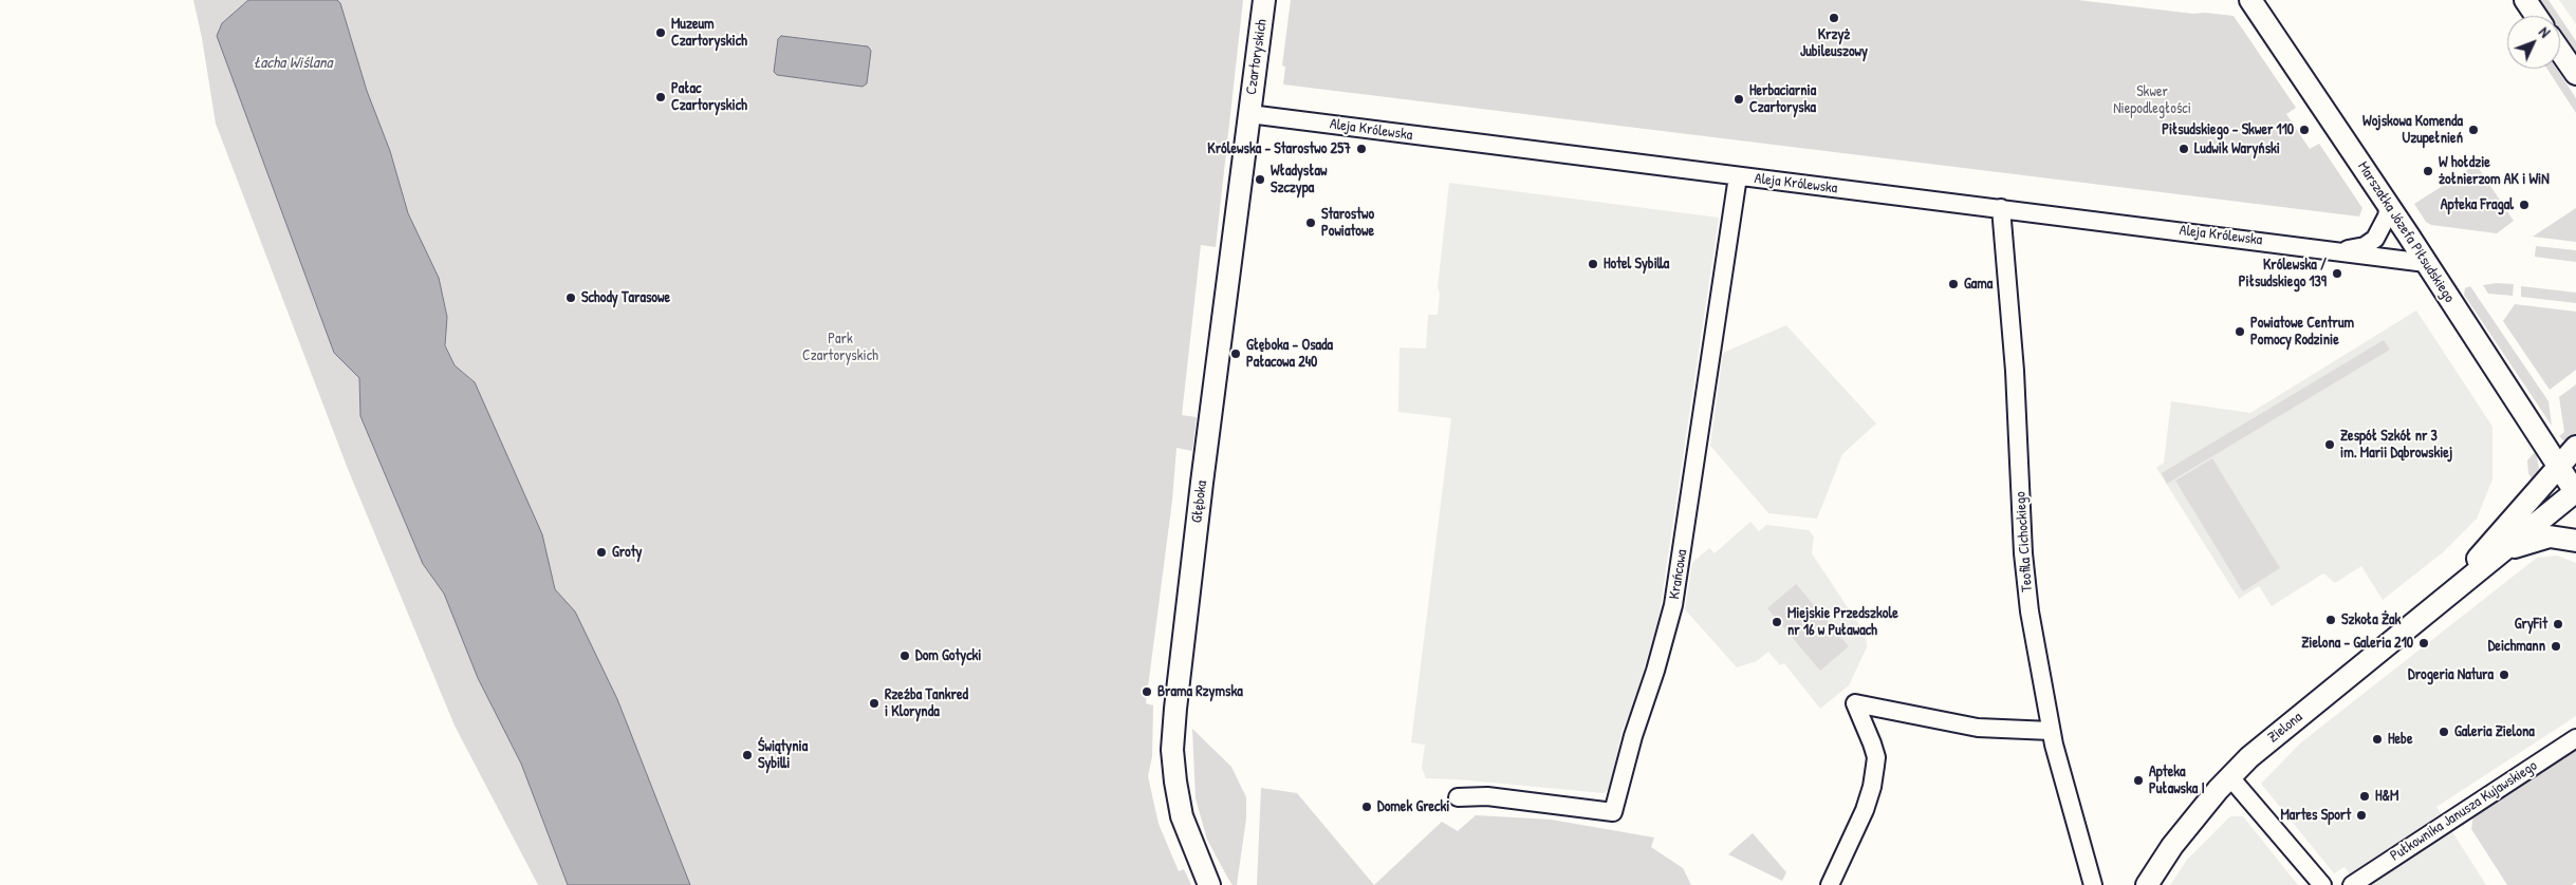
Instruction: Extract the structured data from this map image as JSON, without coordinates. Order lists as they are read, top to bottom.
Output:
{
  "streets": {
    "main road": [
      "Czartoryskich",
      "Marszałka Józefa Piłsudskiego",
      "Głęboka",
      "Zielona"
    ],
    "street": [
      "Aleja Królewska",
      "Teofila Cichockiego",
      "Krańcowa",
      "Pułkownika Janusza Kujawskiego"
    ]
  },
  "crossings": [
    ["Czartoryskich", "Aleja Królewska"],
    ["Czartoryskich", "Głęboka"],
    ["Aleja Królewska", "Marszałka Józefa Piłsudskiego"],
    ["Aleja Królewska", "Głęboka"],
    ["Aleja Królewska", "Teofila Cichockiego"],
    ["Aleja Królewska", "Krańcowa"],
    ["Marszałka Józefa Piłsudskiego", "Zielona"]
  ],
  "water": ["Łacha Wiślana"],
  "parks": ["Skwer Niepodległości", "Park Czartoryskich"],
  "places": [
    "Krzyż Jubileuszowy",
    "Muzeum Czartoryskich",
    "Pałac Czartoryskich",
    "Herbaciarnia Czartoryska",
    "Piłsudskiego - Skwer 110",
    "Wojskowa Komenda Uzupełnień",
    "Królewska - Starostwo 257",
    "Ludwik Waryński",
    "W hołdzie żołnierzom AK i WiN",
    "Władysław Szczypa",
    "Apteka Fragal",
    "Starostwo Powiatowe",
    "Hotel Sybilla",
    "Królewska / Piłsudskiego 139",
    "Gama",
    "Schody Tarasowe",
    "Powiatowe Centrum Pomocy Rodzinie",
    "Głęboka - Osada Pałacowa 240",
    "Zespół Szkół nr 3 im. Marii Dąbrowskiej",
    "Groty",
    "Szkoła Żak",
    "Miejskie Przedszkole nr 16 w Puławach",
    "GryFit",
    "Zielona - Galeria 210",
    "Deichmann",
    "Dom Gotycki",
    "Drogeria Natura",
    "Brama Rzymska",
    "Rzeźba Tankred i Klorynda",
    "Galeria Zielona",
    "Hebe",
    "Świątynia Sybilli",
    "Apteka Puławska I",
    "H&M",
    "Domek Grecki",
    "Martes Sport"
  ],
  "north": "top right"
}
